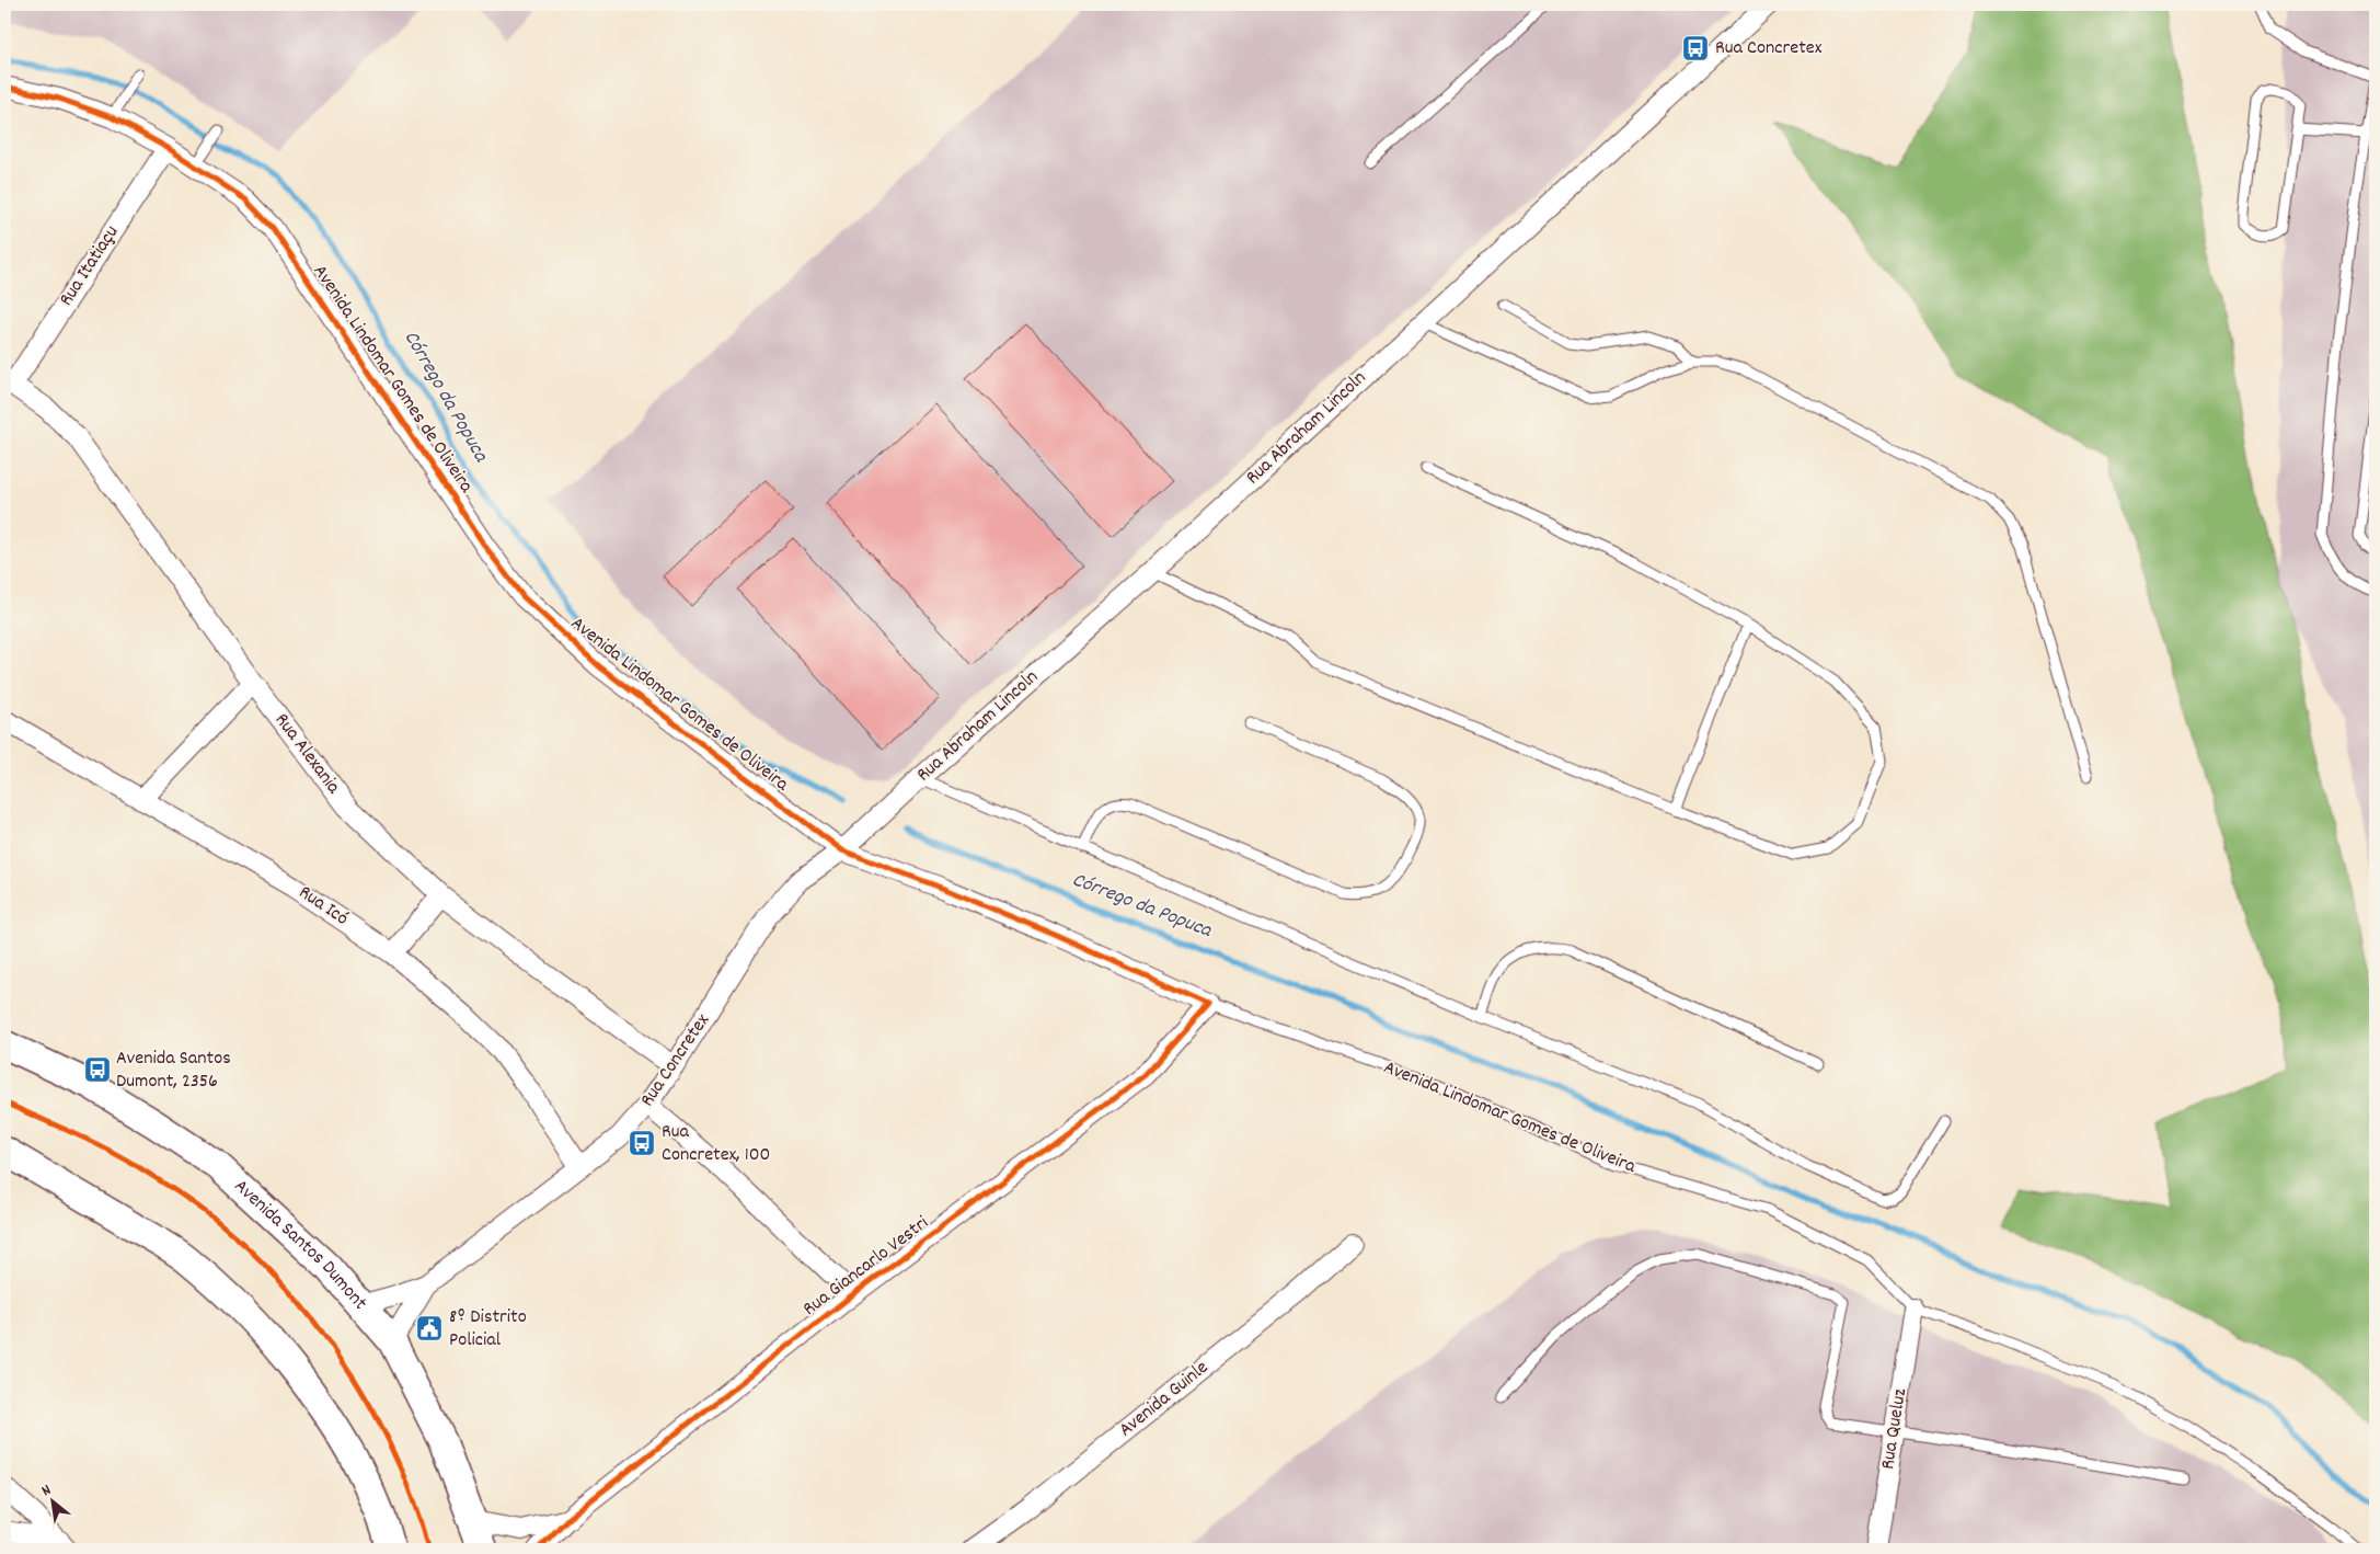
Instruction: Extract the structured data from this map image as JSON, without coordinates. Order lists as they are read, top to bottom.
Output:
{
  "streets": {
    "main road": ["Avenida Santos Dumont"],
    "street": [
      "Rua Itatiaçu",
      "Avenida Lindomar Gomes de Oliveira",
      "Rua Abraham Lincoln",
      "Rua Alexania",
      "Rua Icó",
      "Rua Concretex",
      "Rua Giancarlo Vestri",
      "Avenida Guinle",
      "Rua Queluz"
    ]
  },
  "crossings": [
    ["Rua Itatiaçu", "Avenida Lindomar Gomes de Oliveira"],
    ["Rua Itatiaçu", "Rua Alexania"],
    ["Avenida Lindomar Gomes de Oliveira", "Rua Abraham Lincoln"],
    ["Avenida Lindomar Gomes de Oliveira", "Rua Concretex"],
    ["Avenida Lindomar Gomes de Oliveira", "Rua Giancarlo Vestri"],
    ["Avenida Lindomar Gomes de Oliveira", "Rua Queluz"],
    ["Rua Abraham Lincoln", "Rua Concretex"],
    ["Rua Alexania", "Rua Concretex"],
    ["Rua Icó", "Rua Concretex"],
    ["Rua Concretex", "Avenida Santos Dumont"],
    ["Avenida Santos Dumont", "Rua Giancarlo Vestri"]
  ],
  "water": ["Córrego da Popuca"],
  "places": {
    "bus stop": ["Rua Concretex", "Avenida Santos Dumont, 2356", "Rua Concretex, 100"],
    "public building": ["8º Distrito Policial"]
  },
  "north": "top left"
}
